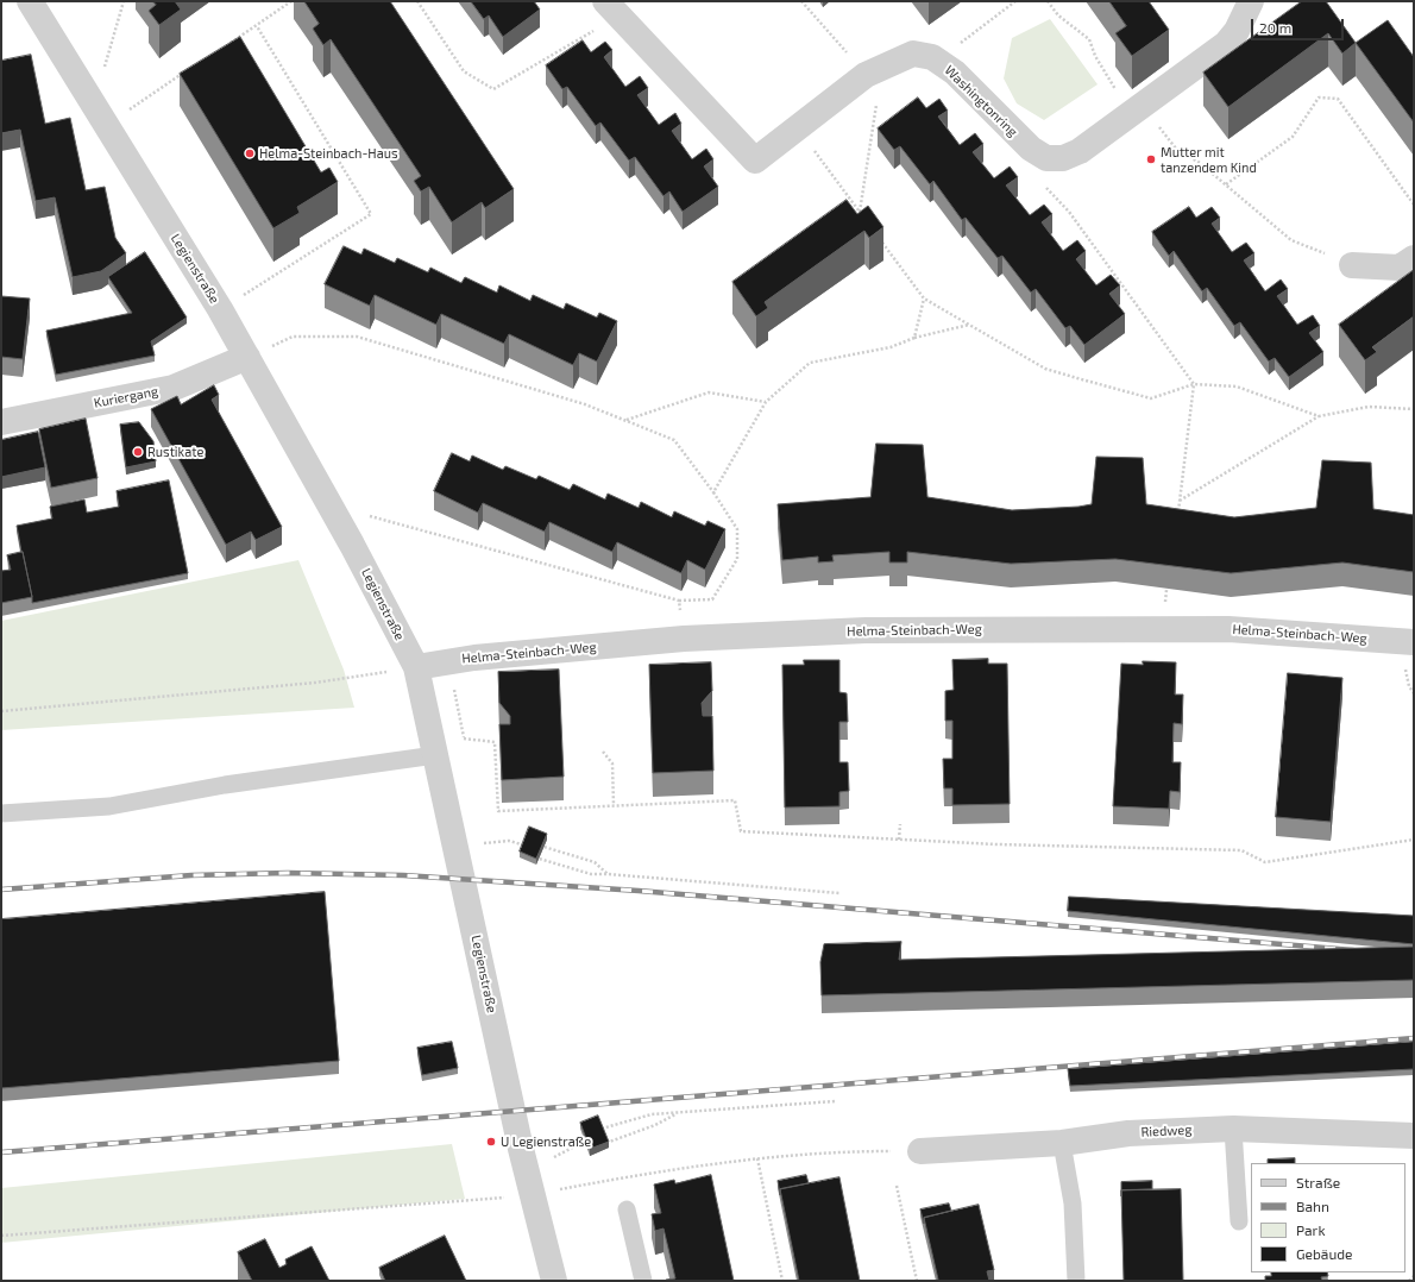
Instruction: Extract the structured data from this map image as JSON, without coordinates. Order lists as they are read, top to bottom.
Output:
{
  "streets": {
    "street": [
      "Washingtonring",
      "Legienstraße",
      "Kuriergang",
      "Helma-Steinbach-Weg",
      "Riedweg"
    ]
  },
  "crossings": [
    ["Legienstraße", "Kuriergang"],
    ["Legienstraße", "Helma-Steinbach-Weg"]
  ],
  "places": [
    "Helma-Steinbach-Haus",
    "Mutter mit tanzendem Kind",
    "Rustikate",
    "U Legienstraße"
  ],
  "legend": [
    "Straße",
    "Bahn",
    "Park",
    "Gebäude"
  ],
  "scale_bar": "20 m"
}
